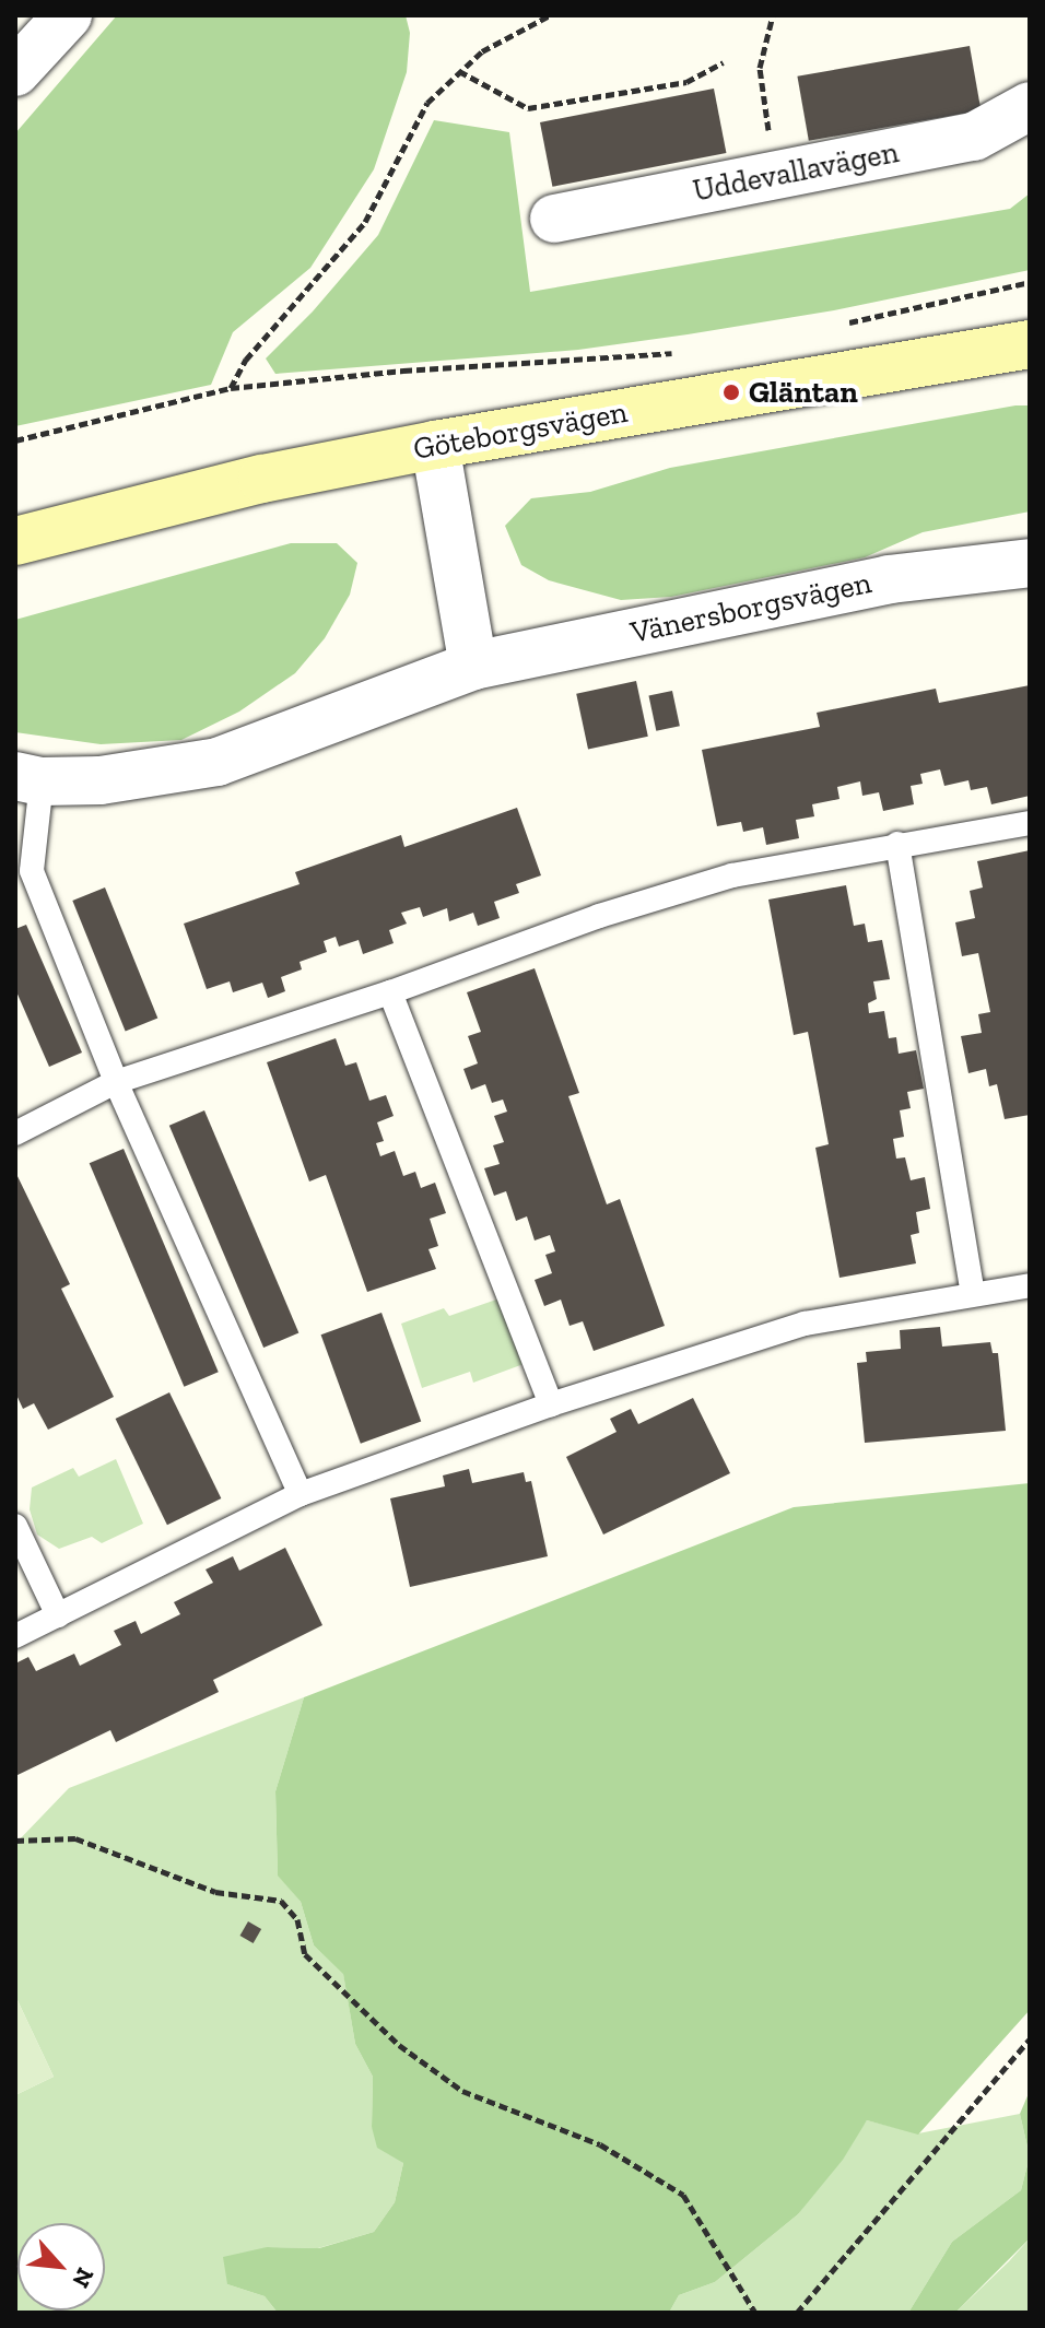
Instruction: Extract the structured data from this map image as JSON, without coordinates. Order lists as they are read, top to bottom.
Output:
{
  "streets": {
    "street": ["Uddevallavägen", "Göteborgsvägen", "Vänersborgsvägen"]
  },
  "places": ["Gläntan"],
  "north": "bottom right"
}
